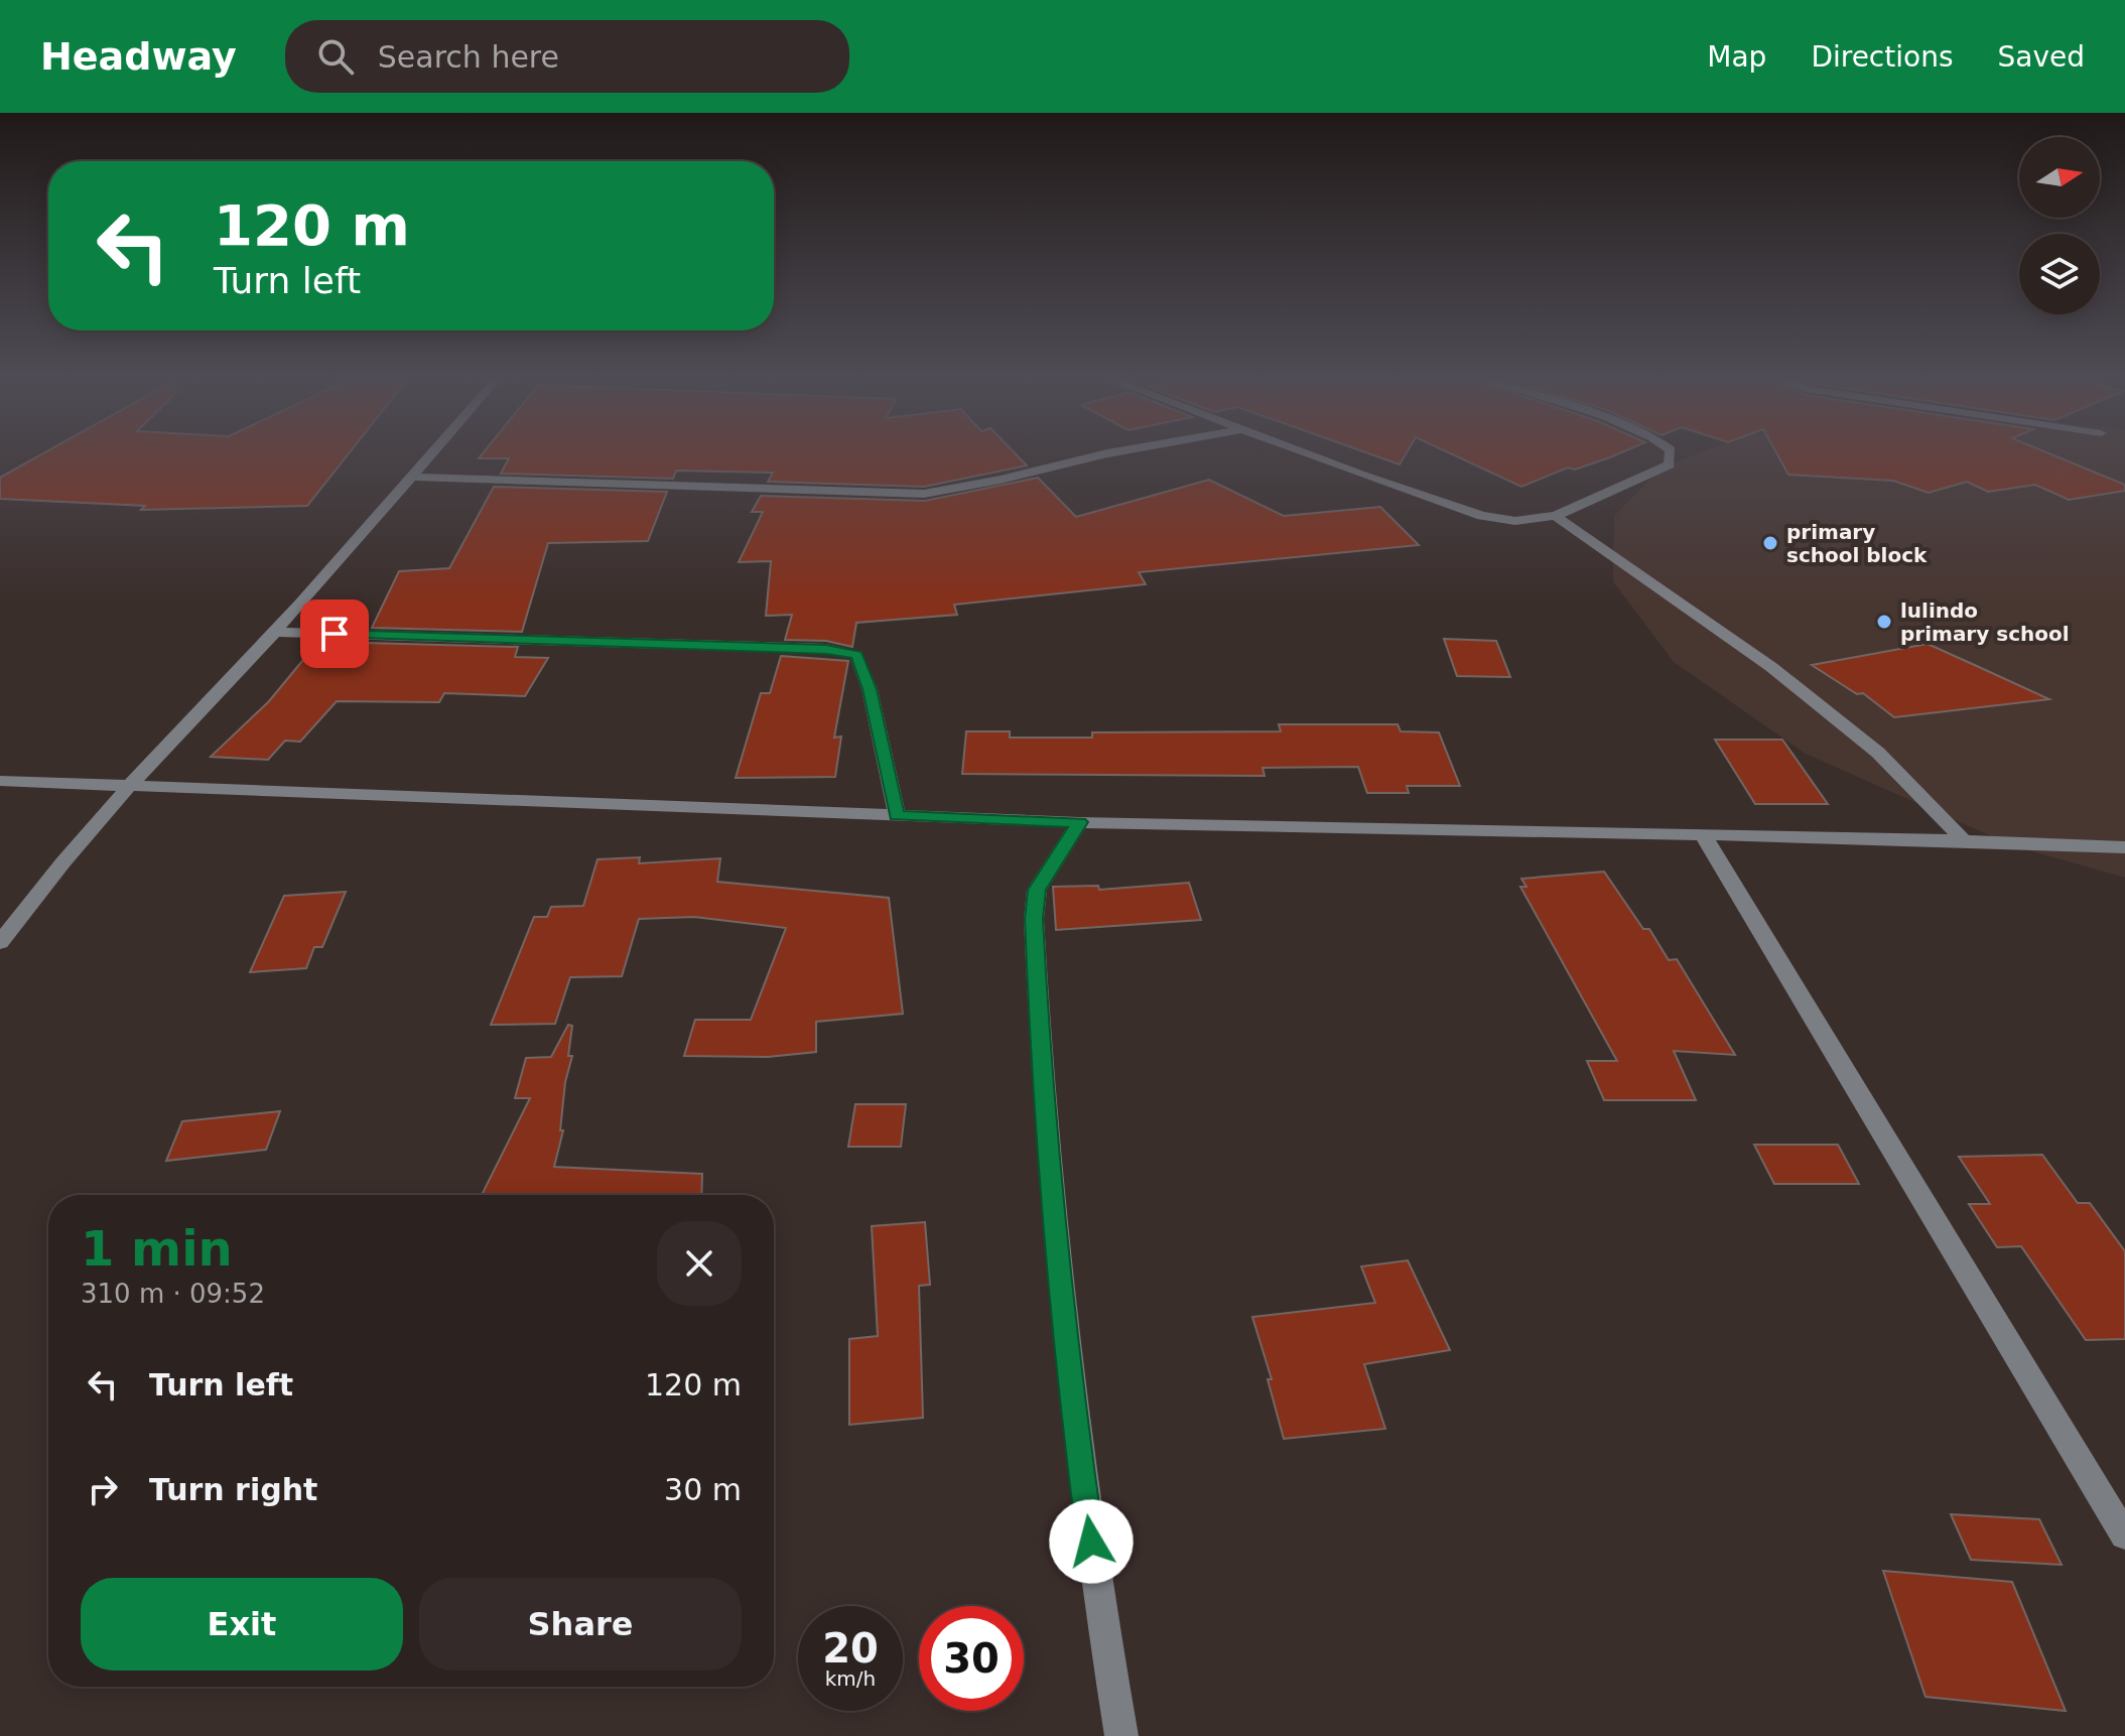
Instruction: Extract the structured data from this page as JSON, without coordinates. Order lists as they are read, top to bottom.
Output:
{
  "places": ["primary school block", "lulindo primary school"],
  "north": "right",
  "page": {
    "header": "Headway",
    "search": "Search here",
    "nav": ["Map", "Directions", "Saved"],
    "turn": ["120 m", "Turn left"],
    "heading": ["1 min", "310 m · 09:52"],
    "list": [
      {
        "name": "Turn left",
        "value": "120 m"
      },
      {
        "name": "Turn right",
        "value": "30 m"
      }
    ],
    "buttons": ["Exit", "Share"],
    "speed": "20 km/h",
    "limit": "30"
  }
}
